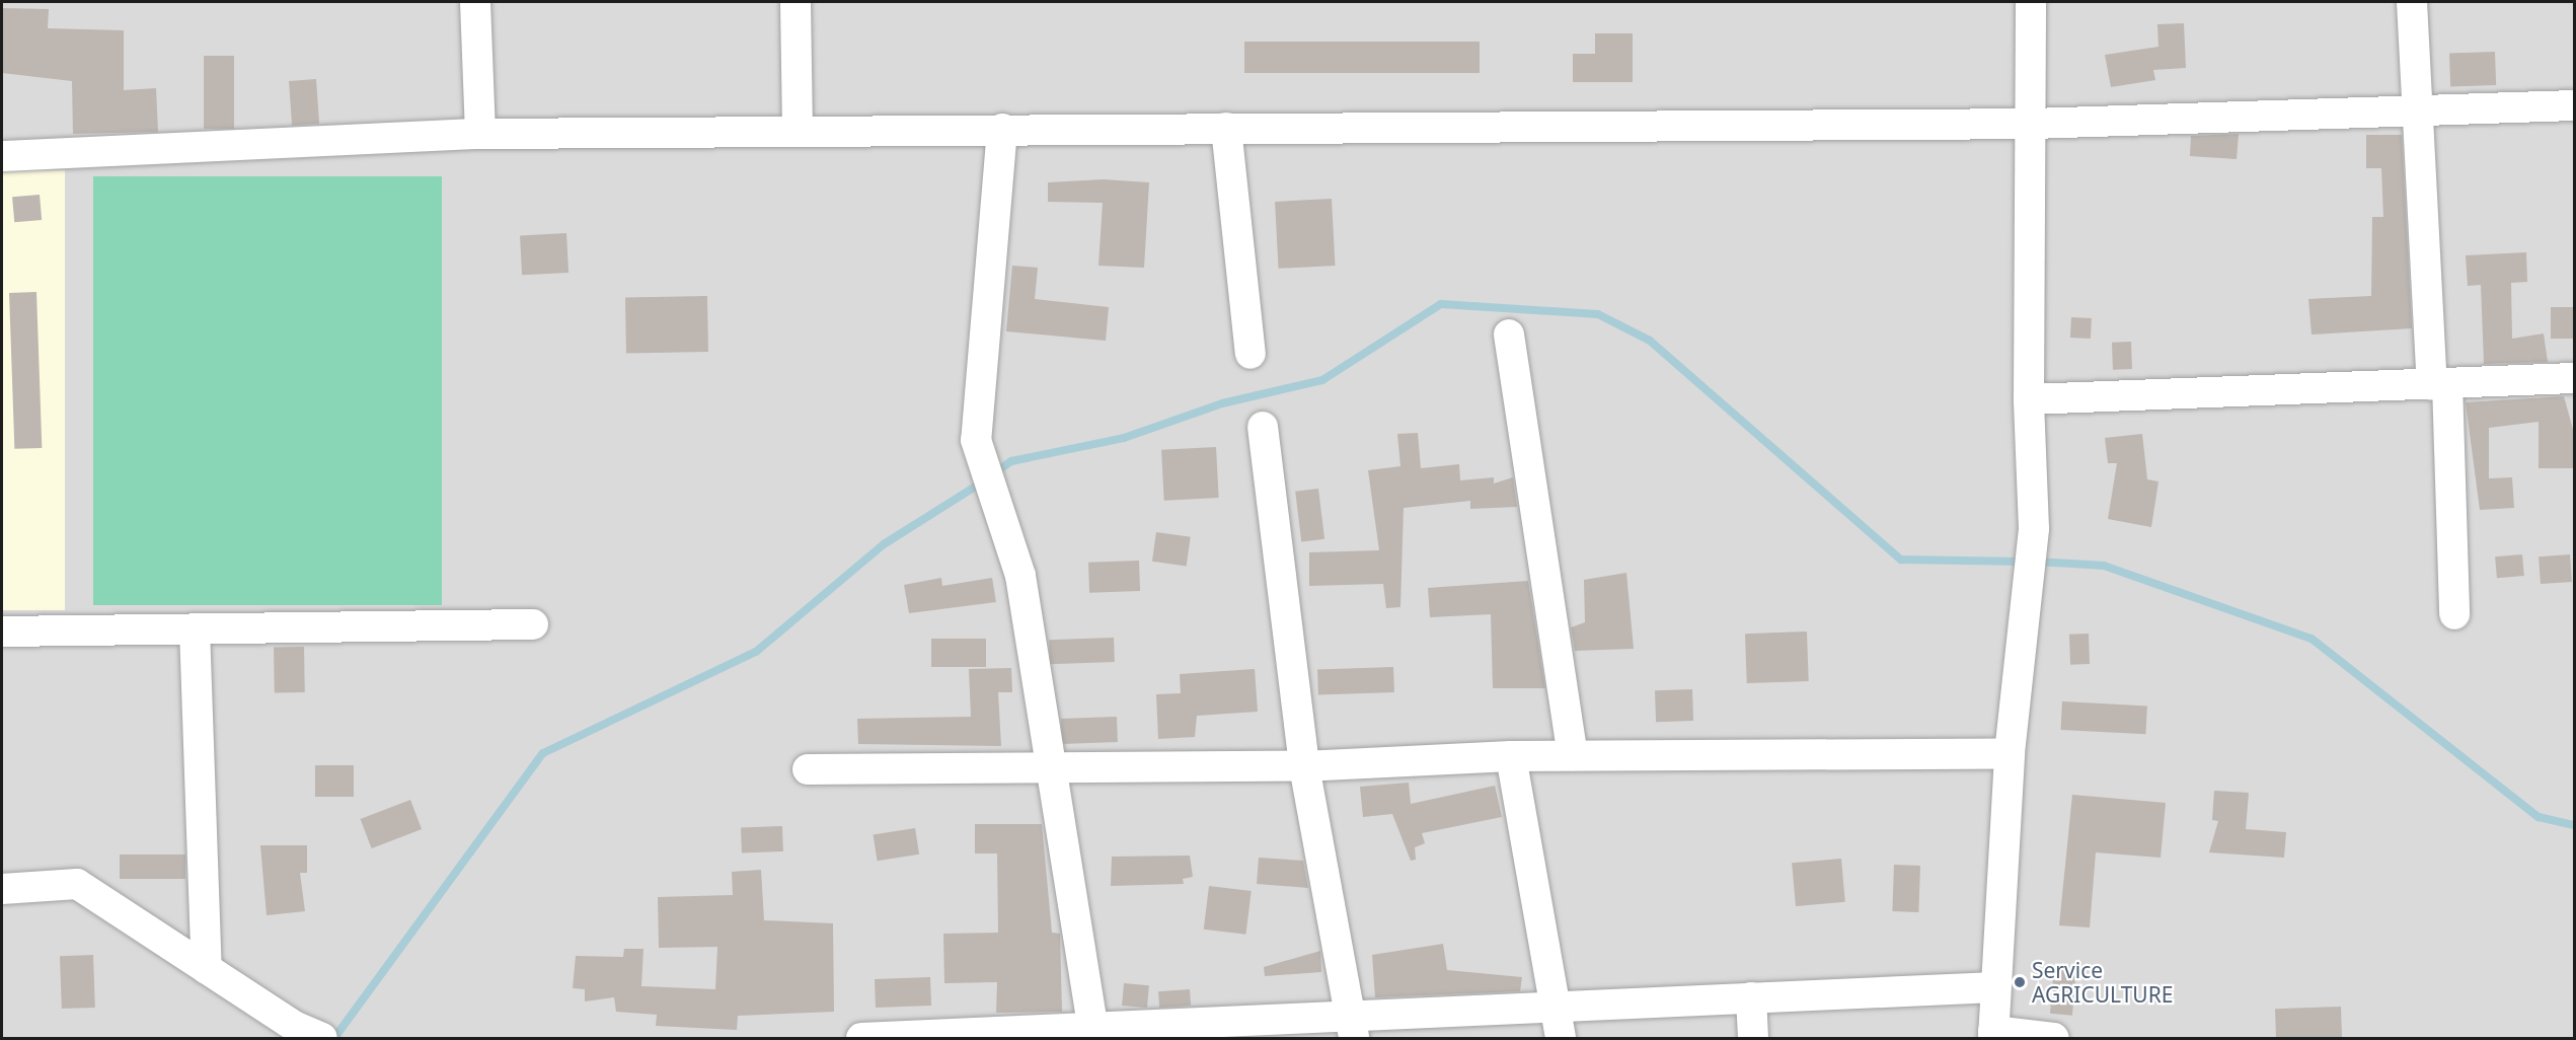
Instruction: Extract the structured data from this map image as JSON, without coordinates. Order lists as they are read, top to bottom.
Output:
{
  "places": ["Service AGRICULTURE"]
}
